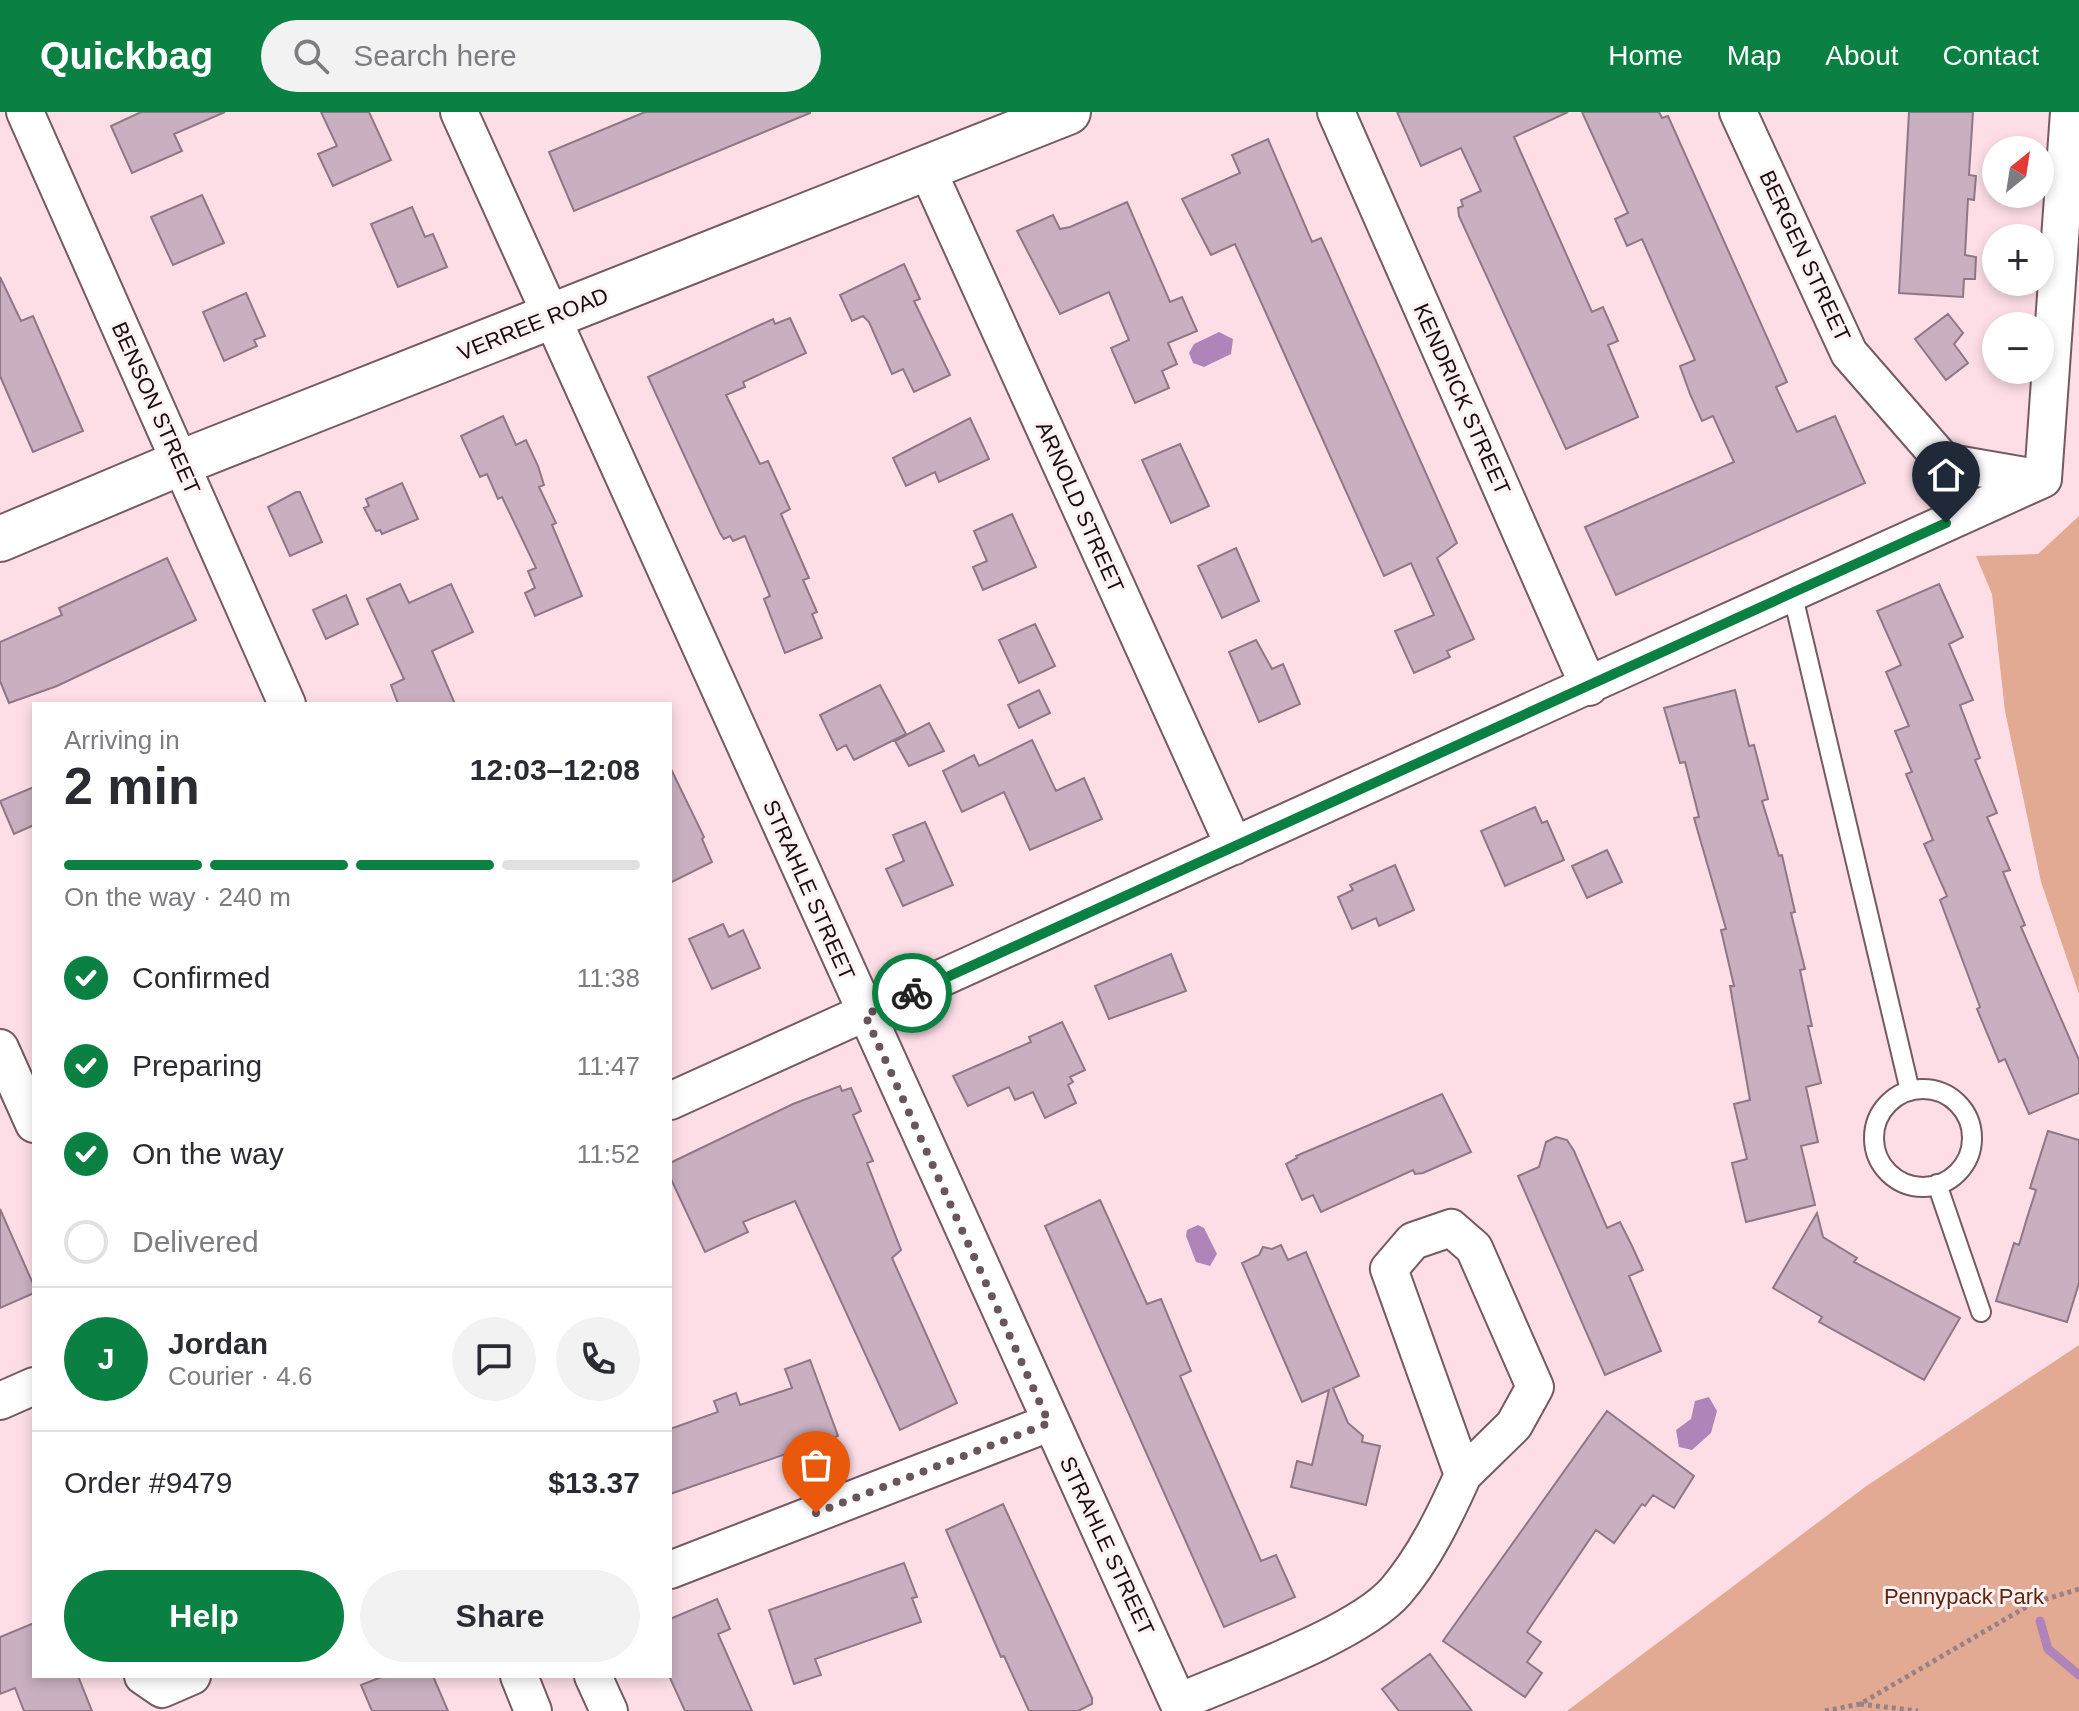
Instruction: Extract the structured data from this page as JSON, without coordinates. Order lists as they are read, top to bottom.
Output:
{
  "streets": {
    "main road": ["VERREE ROAD"],
    "street": [
      "BERGEN STREET",
      "KENDRICK STREET",
      "BENSON STREET",
      "ARNOLD STREET",
      "STRAHLE STREET"
    ]
  },
  "crossings": [
    ["VERREE ROAD", "BENSON STREET"],
    ["VERREE ROAD", "ARNOLD STREET"],
    ["VERREE ROAD", "STRAHLE STREET"]
  ],
  "parks": ["Pennypack Park"],
  "north": "top right",
  "page": {
    "header": "Quickbag",
    "search": "Search here",
    "nav": [
      "Home",
      "Map",
      "About",
      "Contact"
    ],
    "map_buttons": ["+", "−"],
    "heading": ["2 min", "Arriving in", "12:03–12:08"],
    "panel": [
      "Jordan",
      "Courier · 4.6",
      "Order #9479",
      "$13.37"
    ],
    "bar": "On the way · 240 m",
    "list": [
      ["Confirmed", "11:38"],
      ["Preparing", "11:47"],
      ["On the way", "11:52"],
      "Delivered"
    ],
    "round": "J",
    "buttons": ["Help", "Share"]
  }
}
